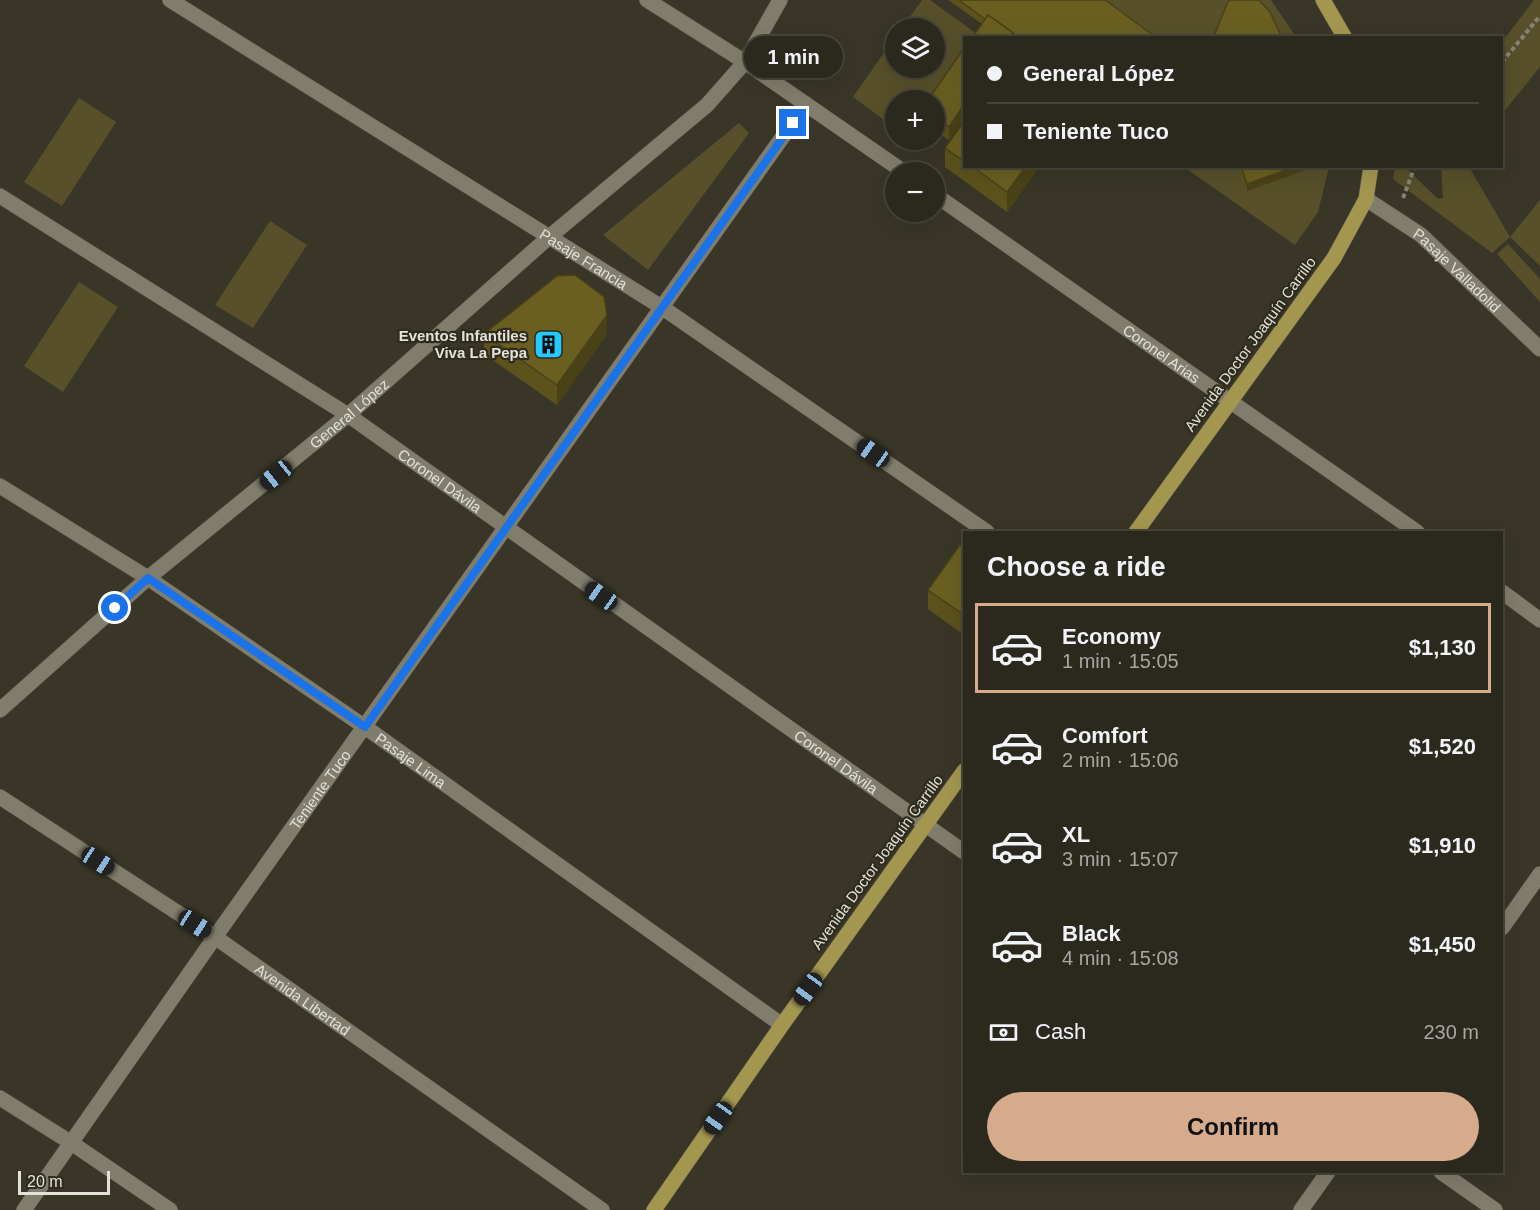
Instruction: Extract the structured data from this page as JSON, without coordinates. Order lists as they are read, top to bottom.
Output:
{
  "streets": {
    "main road": ["Avenida Doctor Joaquín Carrillo"],
    "street": [
      "Pasaje Francia",
      "Pasaje Valladolid",
      "Coronel Arias",
      "General López",
      "Coronel Dávila",
      "Pasaje Lima",
      "Teniente Tuco",
      "Avenida Libertad"
    ]
  },
  "crossings": [
    ["Pasaje Francia", "General López"],
    ["Pasaje Francia", "Teniente Tuco"],
    ["Pasaje Valladolid", "Avenida Doctor Joaquín Carrillo"],
    ["Avenida Doctor Joaquín Carrillo", "Coronel Arias"],
    ["Avenida Doctor Joaquín Carrillo", "Coronel Dávila"],
    ["Avenida Doctor Joaquín Carrillo", "Pasaje Lima"],
    ["General López", "Coronel Dávila"],
    ["General López", "Pasaje Lima"],
    ["Coronel Dávila", "Teniente Tuco"],
    ["Pasaje Lima", "Teniente Tuco"],
    ["Teniente Tuco", "Avenida Libertad"]
  ],
  "places": {
    "building": ["Eventos Infantiles Viva La Pepa"]
  },
  "scale_bar": "20 m",
  "page": {
    "map_buttons": ["+", "−"],
    "bubble": "1 min",
    "banner": ["General López", "Teniente Tuco"],
    "heading": "Choose a ride",
    "list": [
      {
        "name": "Economy",
        "note": "1 min · 15:05",
        "value": "$1,130"
      },
      {
        "name": "Comfort",
        "note": "2 min · 15:06",
        "value": "$1,520"
      },
      {
        "name": "XL",
        "note": "3 min · 15:07",
        "value": "$1,910"
      },
      {
        "name": "Black",
        "note": "4 min · 15:08",
        "value": "$1,450"
      }
    ],
    "pay": ["Cash", "230 m"],
    "buttons": "Confirm",
    "scale": "20 m"
  }
}
